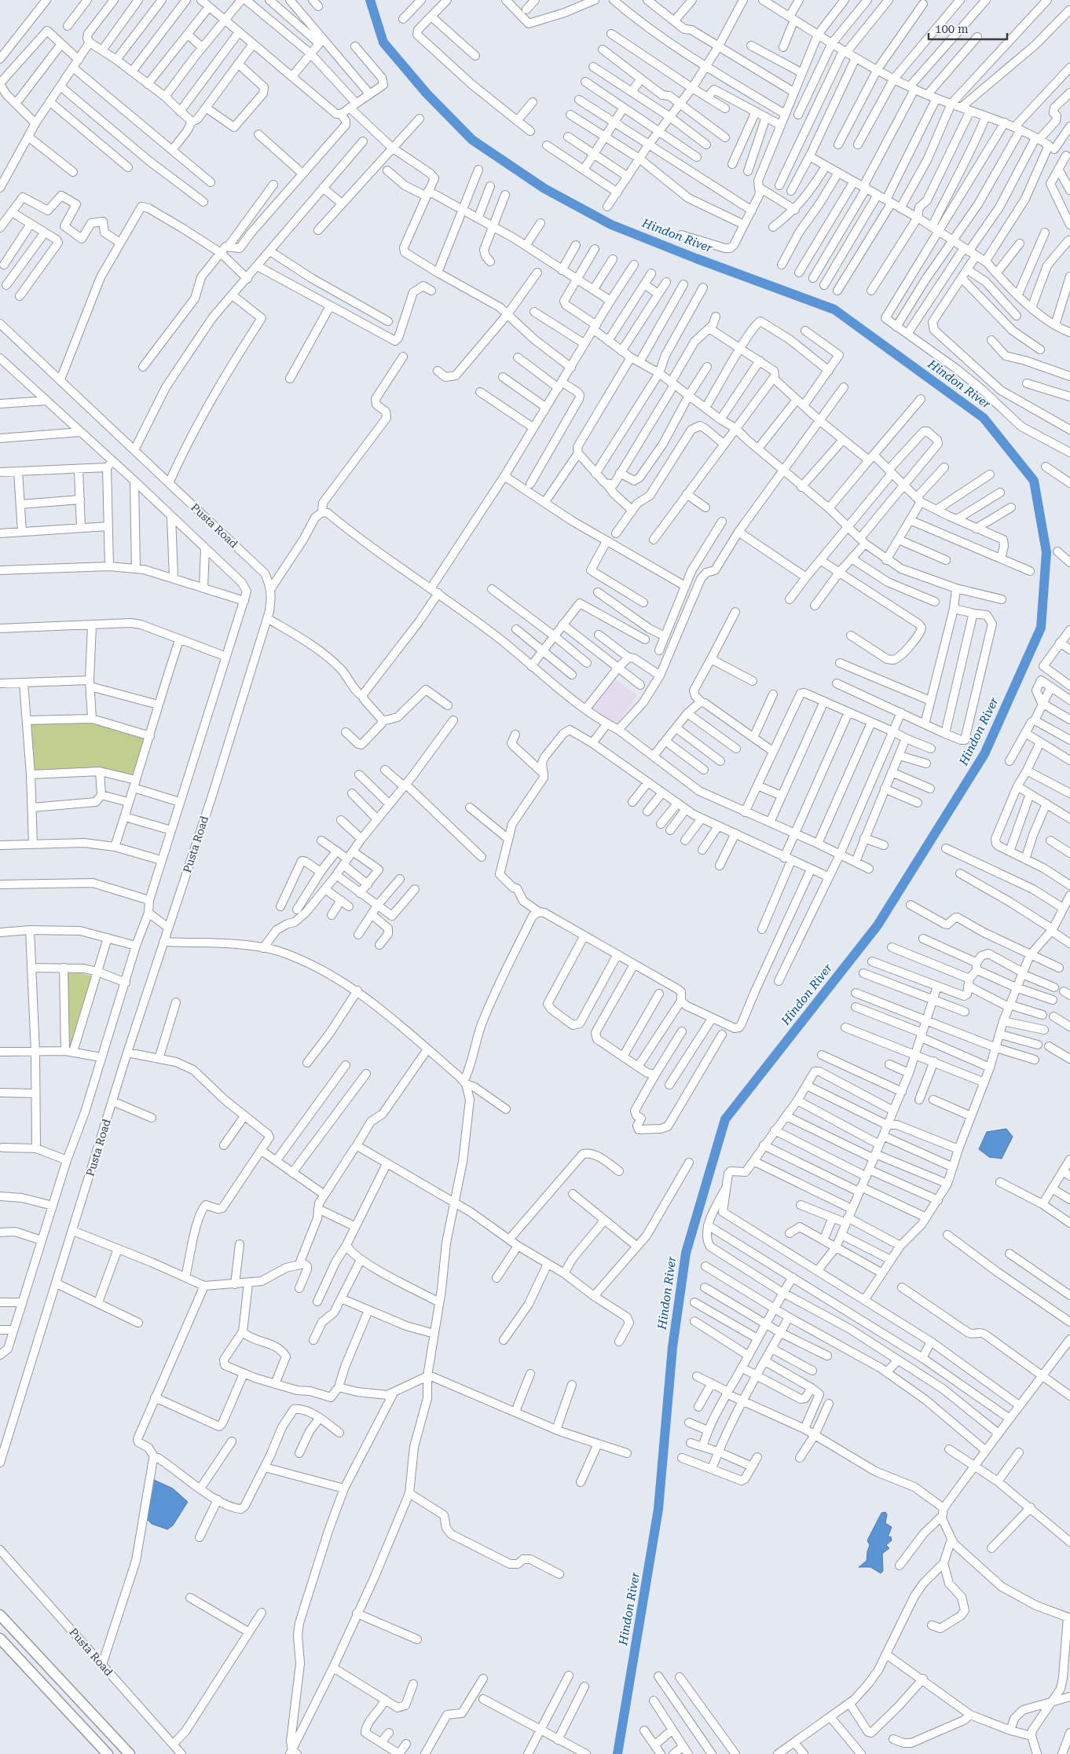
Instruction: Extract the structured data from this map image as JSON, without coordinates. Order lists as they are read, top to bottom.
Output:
{
  "streets": {
    "street": ["Pusta Road"]
  },
  "water": ["Hindon River"],
  "scale_bar": "100 m"
}
